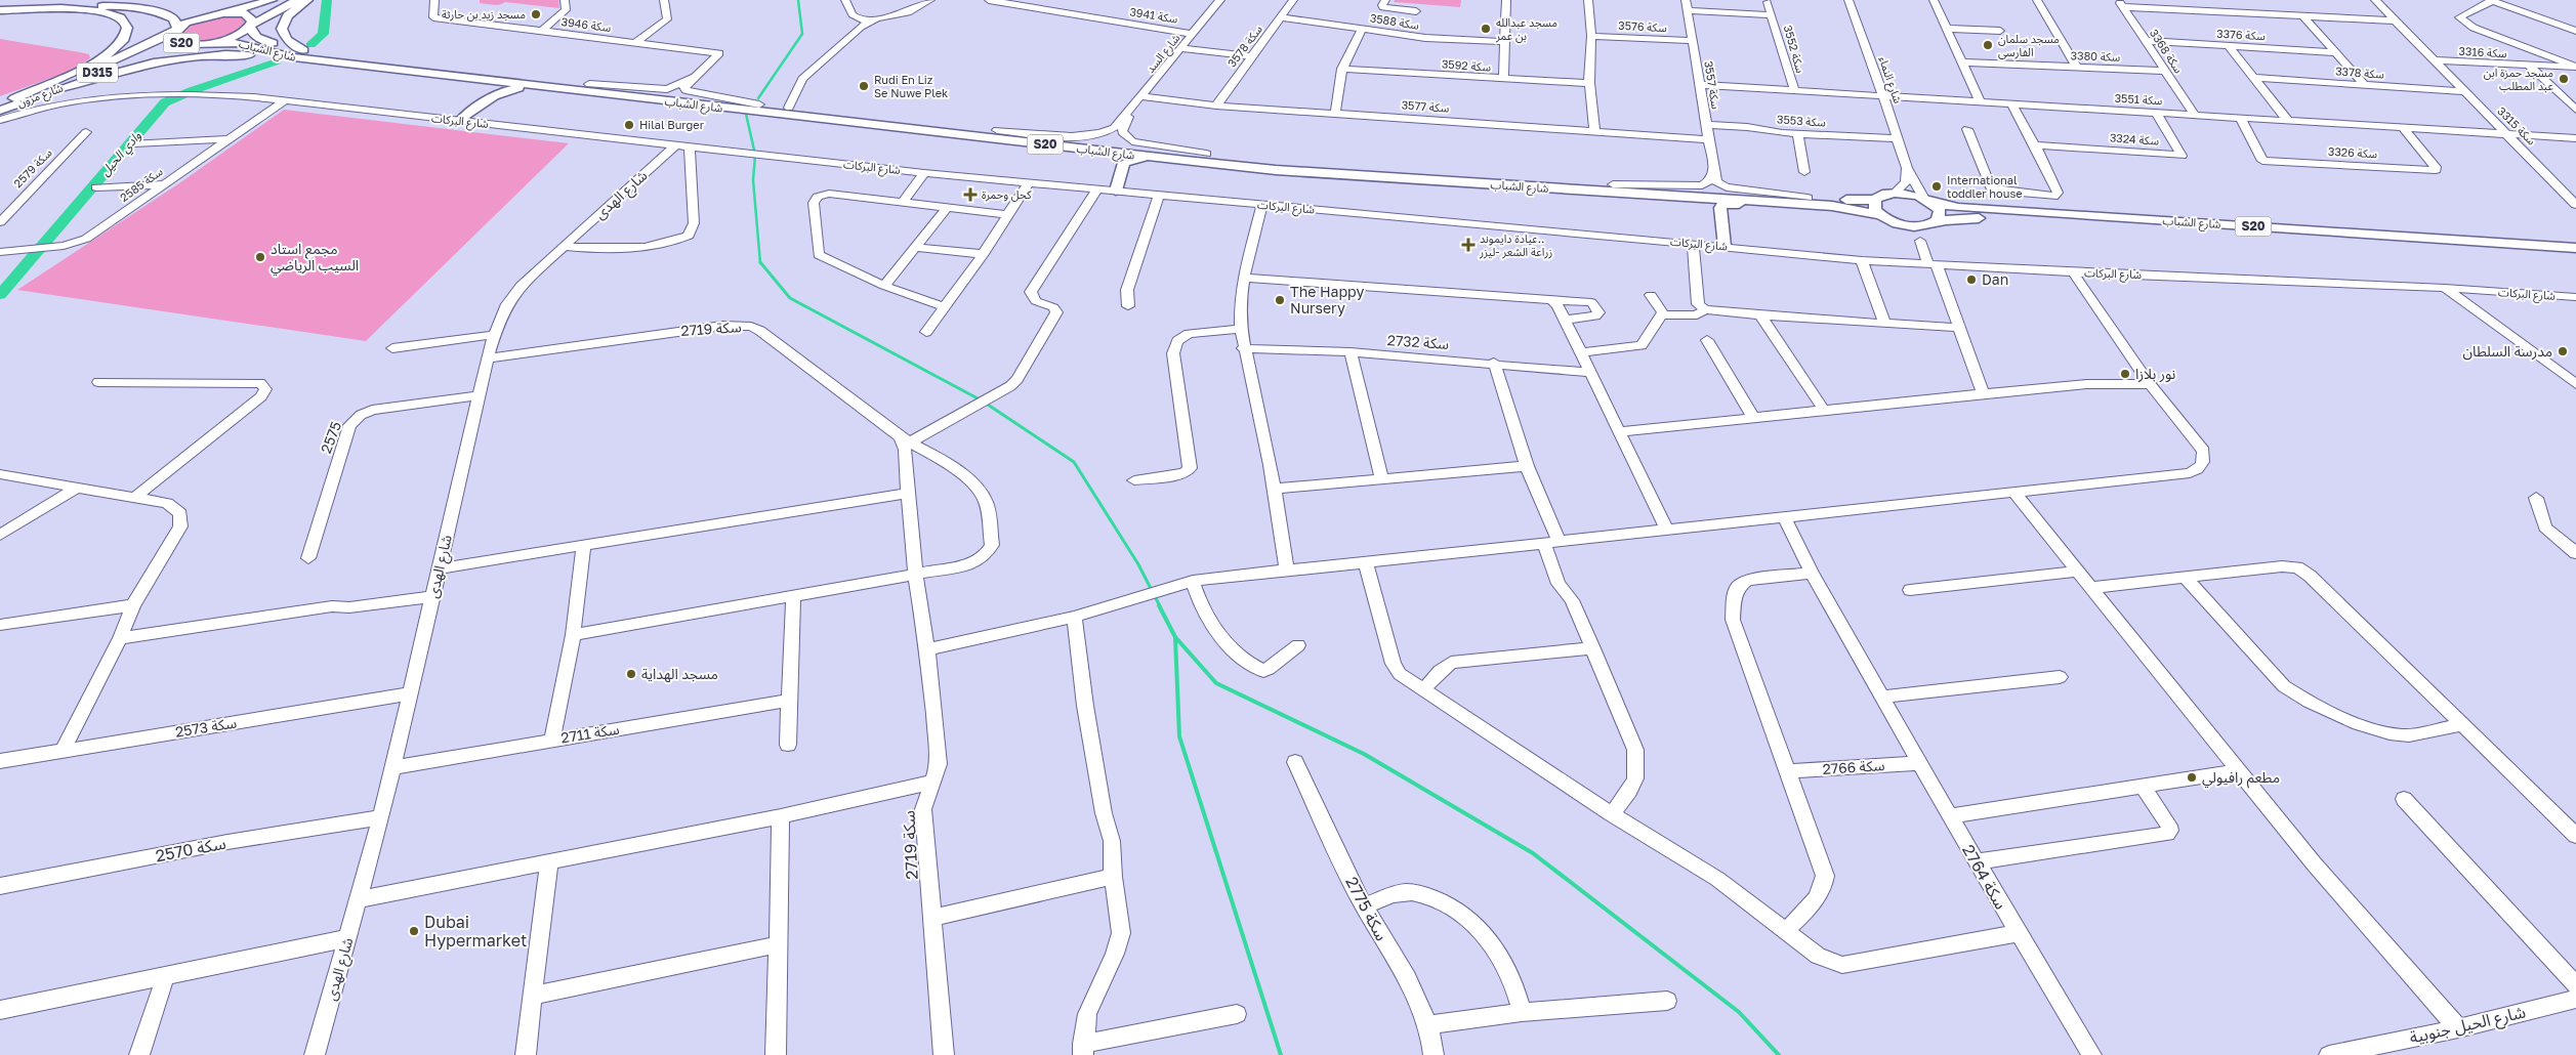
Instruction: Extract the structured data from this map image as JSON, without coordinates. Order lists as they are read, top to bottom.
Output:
{
  "streets": {
    "main road": [
      "S20",
      "شارع الشباب",
      "D315",
      "شارع مزون"
    ],
    "street": [
      "سكة 3941",
      "سكة 3588",
      "سكة 3946",
      "سكة 3576",
      "سكة 3376",
      "سكة 3578",
      "سكة 3552",
      "سكة 3368",
      "سكة 3316",
      "شارع السد",
      "سكة 3380",
      "سكة 3592",
      "سكة 3378",
      "شارع النماء",
      "سكة 3557",
      "سكة 3551",
      "سكة 3577",
      "شارع البركات",
      "سكة 3553",
      "سكة 3315",
      "سكة 3324",
      "سكة 3326",
      "سكة 2579",
      "سكة 2585",
      "شارع الهدى",
      "سكة 2719",
      "سكة 2732",
      "2575",
      "سكة 2573",
      "سكة 2711",
      "سكة 2766",
      "سكة 2570",
      "سكة 2764",
      "سكة 2775",
      "شارع الحيل جنوبية"
    ]
  },
  "crossings": [
    ["سكة 3941", "شارع السد"],
    ["سكة 3588", "سكة 3578"],
    ["سكة 3946", "شارع الشباب"],
    ["سكة 3576", "سكة 3557"],
    ["سكة 3376", "سكة 3368"],
    ["S20", "شارع الشباب"],
    ["S20", "شارع النماء"],
    ["S20", "شارع مزون"],
    ["سكة 3578", "سكة 3577"],
    ["سكة 3552", "سكة 3557"],
    ["سكة 3552", "سكة 3551"],
    ["شارع الشباب", "شارع النماء"],
    ["سكة 3368", "سكة 3380"],
    ["سكة 3368", "سكة 3551"],
    ["سكة 3316", "سكة 3315"],
    ["شارع السد", "سكة 3577"],
    ["سكة 3378", "سكة 3315"],
    ["شارع النماء", "سكة 3551"],
    ["شارع النماء", "سكة 3553"],
    ["سكة 3557", "سكة 3551"],
    ["سكة 3557", "سكة 3577"],
    ["سكة 3557", "سكة 3553"],
    ["سكة 3551", "سكة 3315"],
    ["سكة 3551", "سكة 3324"],
    ["سكة 3551", "سكة 3326"],
    ["شارع البركات", "سكة 2585"],
    ["شارع البركات", "شارع الهدى"],
    ["شارع الهدى", "سكة 2719"],
    ["شارع الهدى", "2575"],
    ["شارع الهدى", "سكة 2573"],
    ["شارع الهدى", "سكة 2711"],
    ["شارع الهدى", "سكة 2570"],
    ["سكة 2766", "سكة 2764"]
  ],
  "water": ["وادي الحيل"],
  "places": {
    "other": [
      "مسجد زيد بن حارثة",
      "مسجد عبدالله بن عمر",
      "مسجد سلمان الفارسى",
      "مسجد حمزة ابن عبد المطلب",
      "Rudi En Liz Se Nuwe Plek",
      "Hilal Burger",
      "International toddler house",
      "مجمع استاد السيب الرياضي",
      "Dan",
      "The Happy Nursery",
      "مدرسة السلطان",
      "نور بلازا",
      "مسجد الهداية",
      "مطعم رافيولي",
      "Dubai Hypermarket"
    ],
    "health": ["كحل وحمرة", "عيادة دايموند.. زراعة الشعر -ليزر"]
  }
}
